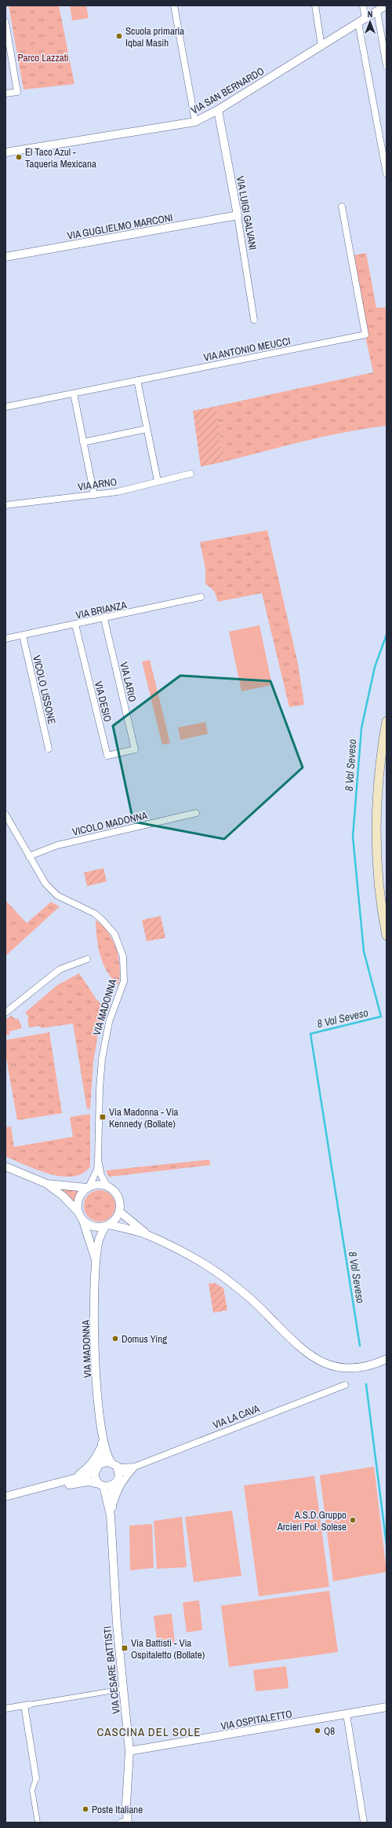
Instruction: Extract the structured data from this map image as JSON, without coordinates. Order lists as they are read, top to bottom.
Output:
{
  "streets": {
    "street": [
      "VIA SAN BERNARDO",
      "VIA LUIGI GALVANI",
      "VIA GUGLIELMO MARCONI",
      "VIA ANTONIO MEUCCI",
      "VIA ARNO",
      "VIA BRIANZA",
      "VIA LARIO",
      "VICOLO LISSONE",
      "VIA DESIO",
      "VICOLO MADONNA",
      "VIA MADONNA",
      "VIA LA CAVA",
      "VIA CESARE BATTISTI",
      "VIA OSPITALETTO"
    ]
  },
  "crossings": [
    ["VIA SAN BERNARDO", "VIA LUIGI GALVANI"],
    ["VIA LUIGI GALVANI", "VIA GUGLIELMO MARCONI"],
    ["VIA BRIANZA", "VIA LARIO"],
    ["VIA BRIANZA", "VICOLO LISSONE"],
    ["VIA BRIANZA", "VIA DESIO"],
    ["VIA LARIO", "VIA DESIO"],
    ["VICOLO MADONNA", "VIA MADONNA"],
    ["VIA LA CAVA", "VIA CESARE BATTISTI"],
    ["VIA CESARE BATTISTI", "VIA OSPITALETTO"]
  ],
  "districts": ["CASCINA DEL SOLE"],
  "water": ["8 Val Seveso"],
  "parks": ["Parco Lazzati"],
  "places": {
    "other": [
      "Scuola primaria Iqbal Masih",
      "El Taco Azul - Taqueria Mexicana",
      "Domus Ying",
      "A.S.D.Gruppo Arcieri Pol. Solese",
      "Q8",
      "Poste Italiane"
    ],
    "transit": ["Via Madonna - Via Kennedy (Bollate)", "Via Battisti - Via Ospitaletto (Bollate)"]
  },
  "north": "top"
}
